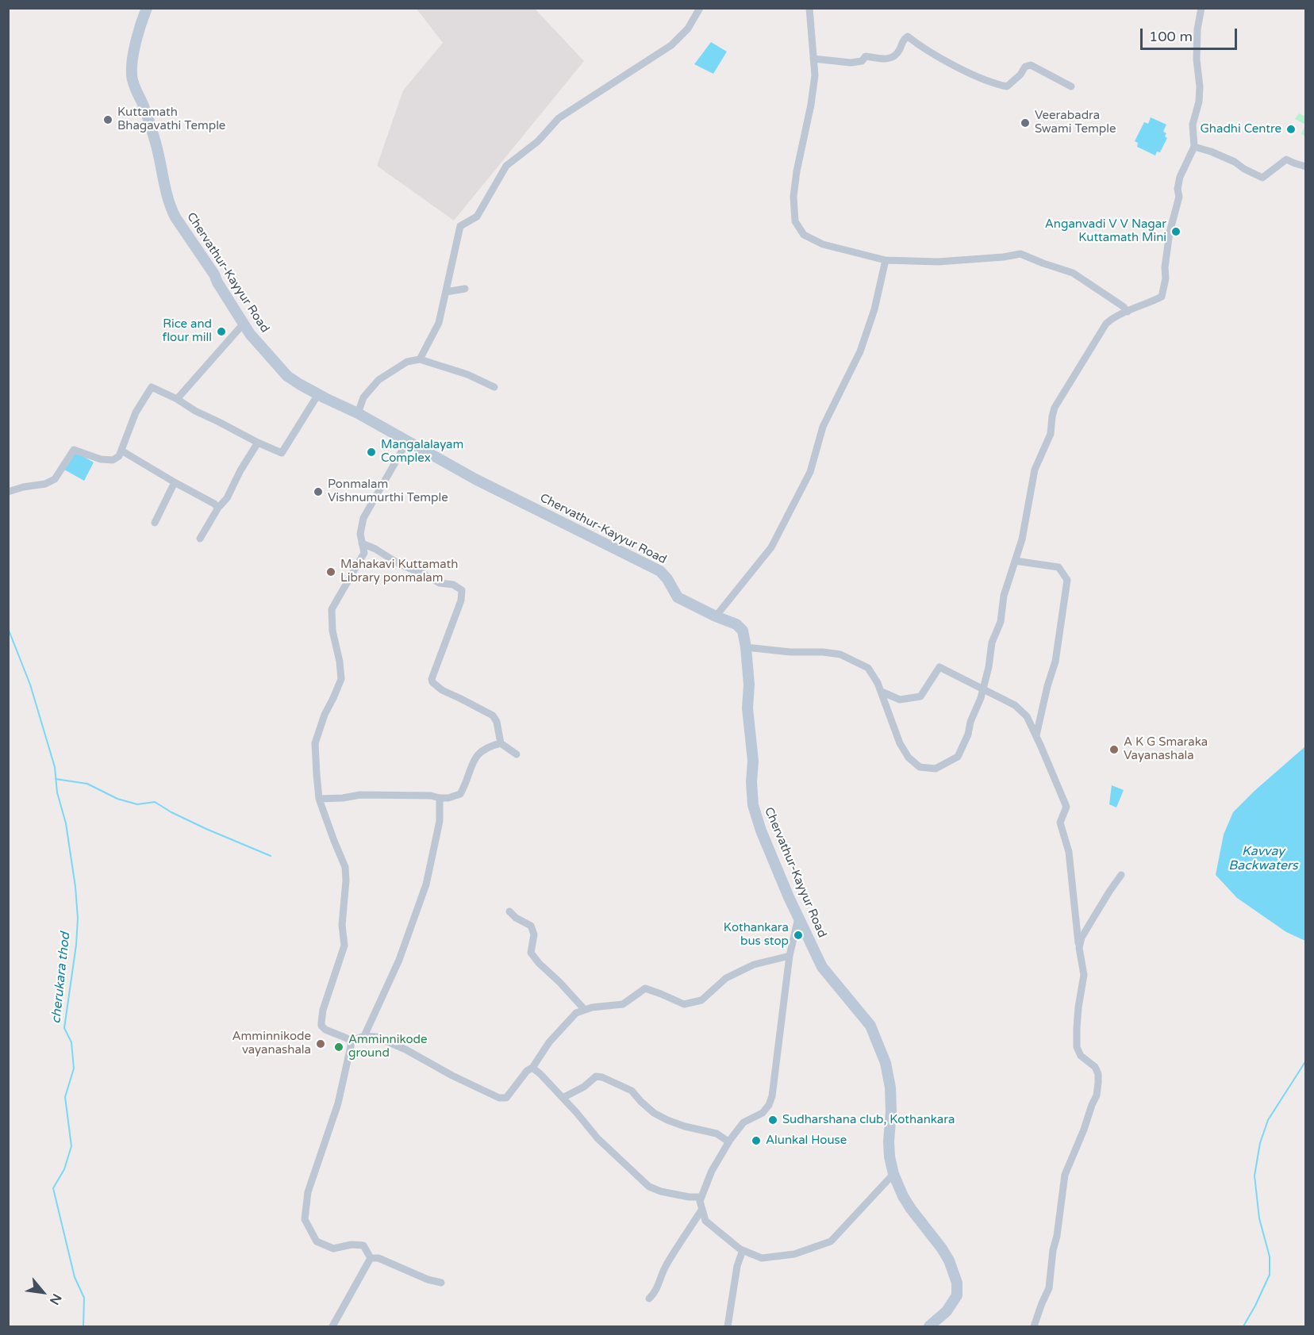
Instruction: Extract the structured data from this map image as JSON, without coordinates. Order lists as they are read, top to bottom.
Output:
{
  "streets": {
    "main road": ["Chervathur-Kayyur Road"]
  },
  "water": ["Kavvay Backwaters", "cherukara thod"],
  "places": [
    "Kuttamath Bhagavathi Temple",
    "Veerabadra Swami Temple",
    "Ghadhi Centre",
    "Anganvadi V V Nagar Kuttamath Mini",
    "Rice and flour mill",
    "Mangalalayam Complex",
    "Ponmalam Vishnumurthi Temple",
    "Mahakavi Kuttamath Library ponmalam",
    "A K G Smaraka Vayanashala",
    "Kothankara bus stop",
    "Amminnikode vayanashala",
    "Amminnikode ground",
    "Sudharshana club, Kothankara",
    "Alunkal House"
  ],
  "scale_bar": "100 m",
  "north": "bottom right"
}
